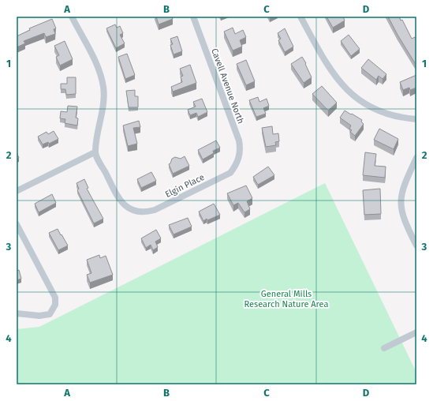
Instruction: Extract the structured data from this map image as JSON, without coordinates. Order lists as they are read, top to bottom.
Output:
{
  "streets": {
    "street": ["Cavell Avenue North", "Elgin Place"]
  },
  "crossings": [
    ["Cavell Avenue North", "Elgin Place"]
  ],
  "parks": ["General Mills Research Nature Area"],
  "grid": {
    "columns": [
      "A",
      "B",
      "C",
      "D"
    ],
    "rows": [
      "1",
      "2",
      "3",
      "4"
    ]
  }
}
